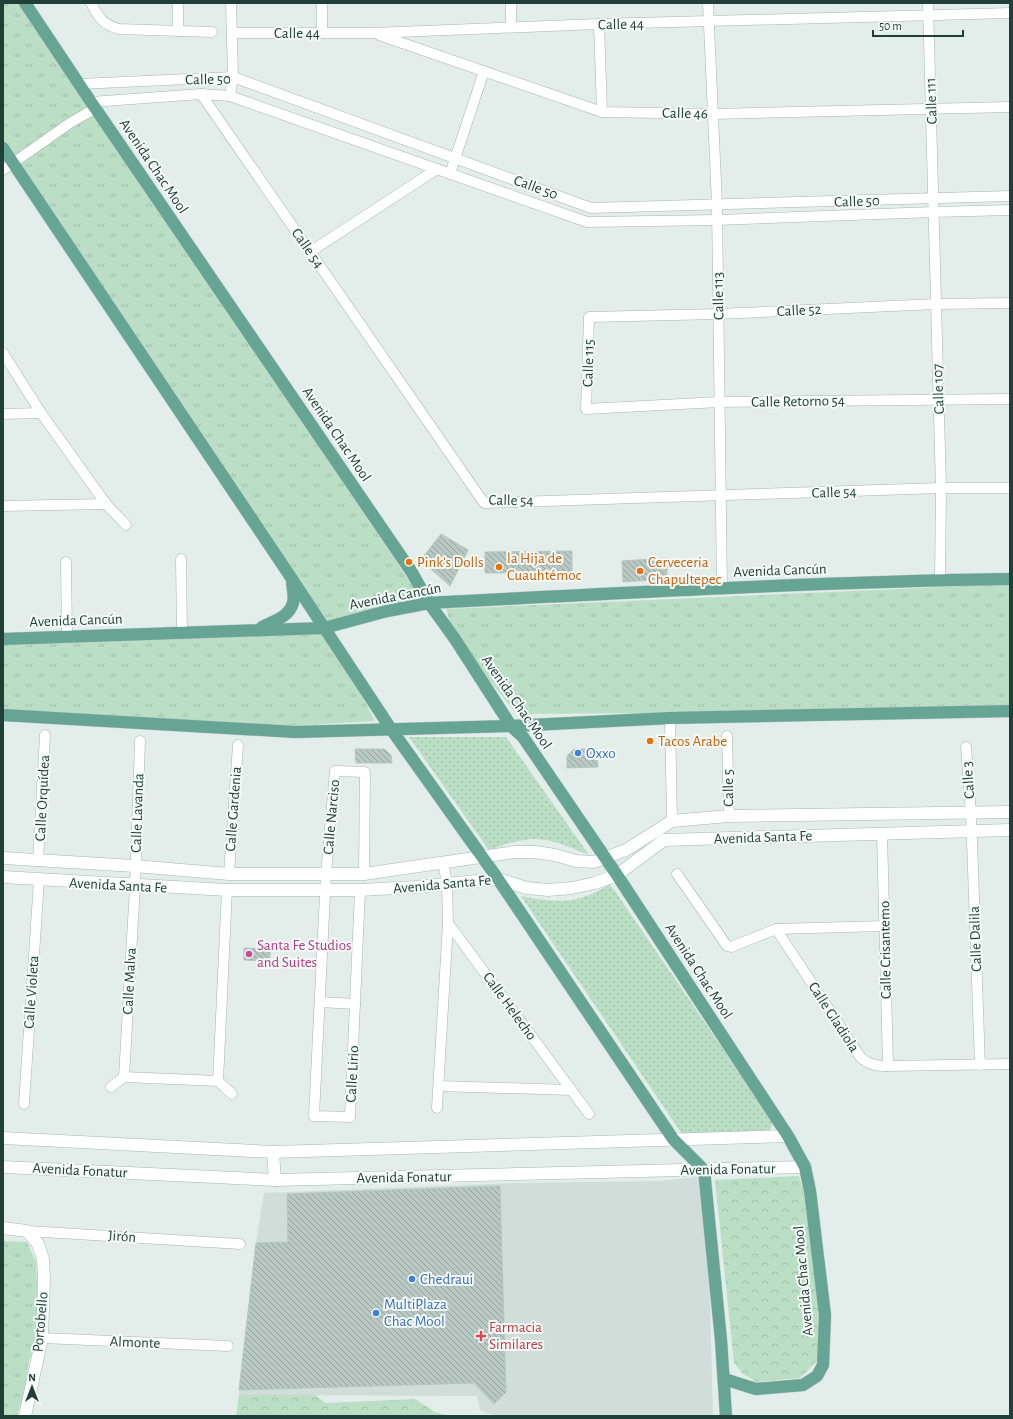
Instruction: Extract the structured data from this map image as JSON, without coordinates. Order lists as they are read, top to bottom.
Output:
{
  "streets": {
    "main road": ["Avenida Chac Mool", "Avenida Cancún"],
    "street": [
      "Calle 44",
      "Calle 50",
      "Calle 111",
      "Calle 46",
      "Calle 54",
      "Calle 113",
      "Calle 52",
      "Calle 115",
      "Calle 107",
      "Calle Retorno 54",
      "Calle 3",
      "Calle 5",
      "Calle Orquídea",
      "Calle Gardenia",
      "Calle Lavanda",
      "Calle Narciso",
      "Avenida Santa Fe",
      "Calle Dalila",
      "Calle Crisantemo",
      "Calle Malva",
      "Calle Violeta",
      "Calle Helecho",
      "Calle Gladiola",
      "Calle Lirio",
      "Avenida Fonatur",
      "Jirón",
      "Portobello",
      "Almonte"
    ]
  },
  "crossings": [
    ["Calle 44", "Calle 111"],
    ["Calle 44", "Calle 46"],
    ["Calle 44", "Calle 113"],
    ["Calle 50", "Calle 111"],
    ["Calle 50", "Avenida Chac Mool"],
    ["Calle 50", "Calle 54"],
    ["Calle 50", "Calle 113"],
    ["Calle 50", "Calle 107"],
    ["Calle 111", "Calle 46"],
    ["Calle 111", "Calle 107"],
    ["Calle 46", "Calle 113"],
    ["Avenida Chac Mool", "Avenida Cancún"],
    ["Avenida Chac Mool", "Avenida Santa Fe"],
    ["Avenida Chac Mool", "Avenida Fonatur"],
    ["Calle 54", "Calle 113"],
    ["Calle 54", "Calle 107"],
    ["Calle 113", "Calle 52"],
    ["Calle 113", "Calle Retorno 54"],
    ["Calle 113", "Avenida Cancún"],
    ["Calle 52", "Calle 115"],
    ["Calle 52", "Calle 107"],
    ["Calle 115", "Calle Retorno 54"],
    ["Calle 107", "Calle Retorno 54"],
    ["Calle 107", "Avenida Cancún"],
    ["Calle 3", "Avenida Santa Fe"],
    ["Calle 3", "Calle Dalila"],
    ["Calle 5", "Avenida Santa Fe"],
    ["Calle Orquídea", "Avenida Santa Fe"],
    ["Calle Gardenia", "Avenida Santa Fe"],
    ["Calle Lavanda", "Avenida Santa Fe"],
    ["Calle Lavanda", "Calle Malva"],
    ["Calle Narciso", "Avenida Santa Fe"],
    ["Calle Narciso", "Calle Lirio"],
    ["Avenida Santa Fe", "Calle Dalila"],
    ["Avenida Santa Fe", "Calle Crisantemo"],
    ["Avenida Santa Fe", "Calle Malva"],
    ["Avenida Santa Fe", "Calle Violeta"],
    ["Avenida Santa Fe", "Calle Lirio"],
    ["Calle Dalila", "Calle Gladiola"],
    ["Calle Crisantemo", "Calle Gladiola"],
    ["Jirón", "Portobello"],
    ["Portobello", "Almonte"]
  ],
  "places": {
    "other": [
      "Pink’s Dolls",
      "la Hija de Cuauhtémoc",
      "Cerveceria Chapultepec",
      "Tacos Arabe",
      "Oxxo",
      "Santa Fe Studios and Suites",
      "Chedraui",
      "MultiPlaza Chac Mool"
    ],
    "health": ["Farmacia Similares"]
  },
  "scale_bar": "50 m",
  "north": "top"
}
